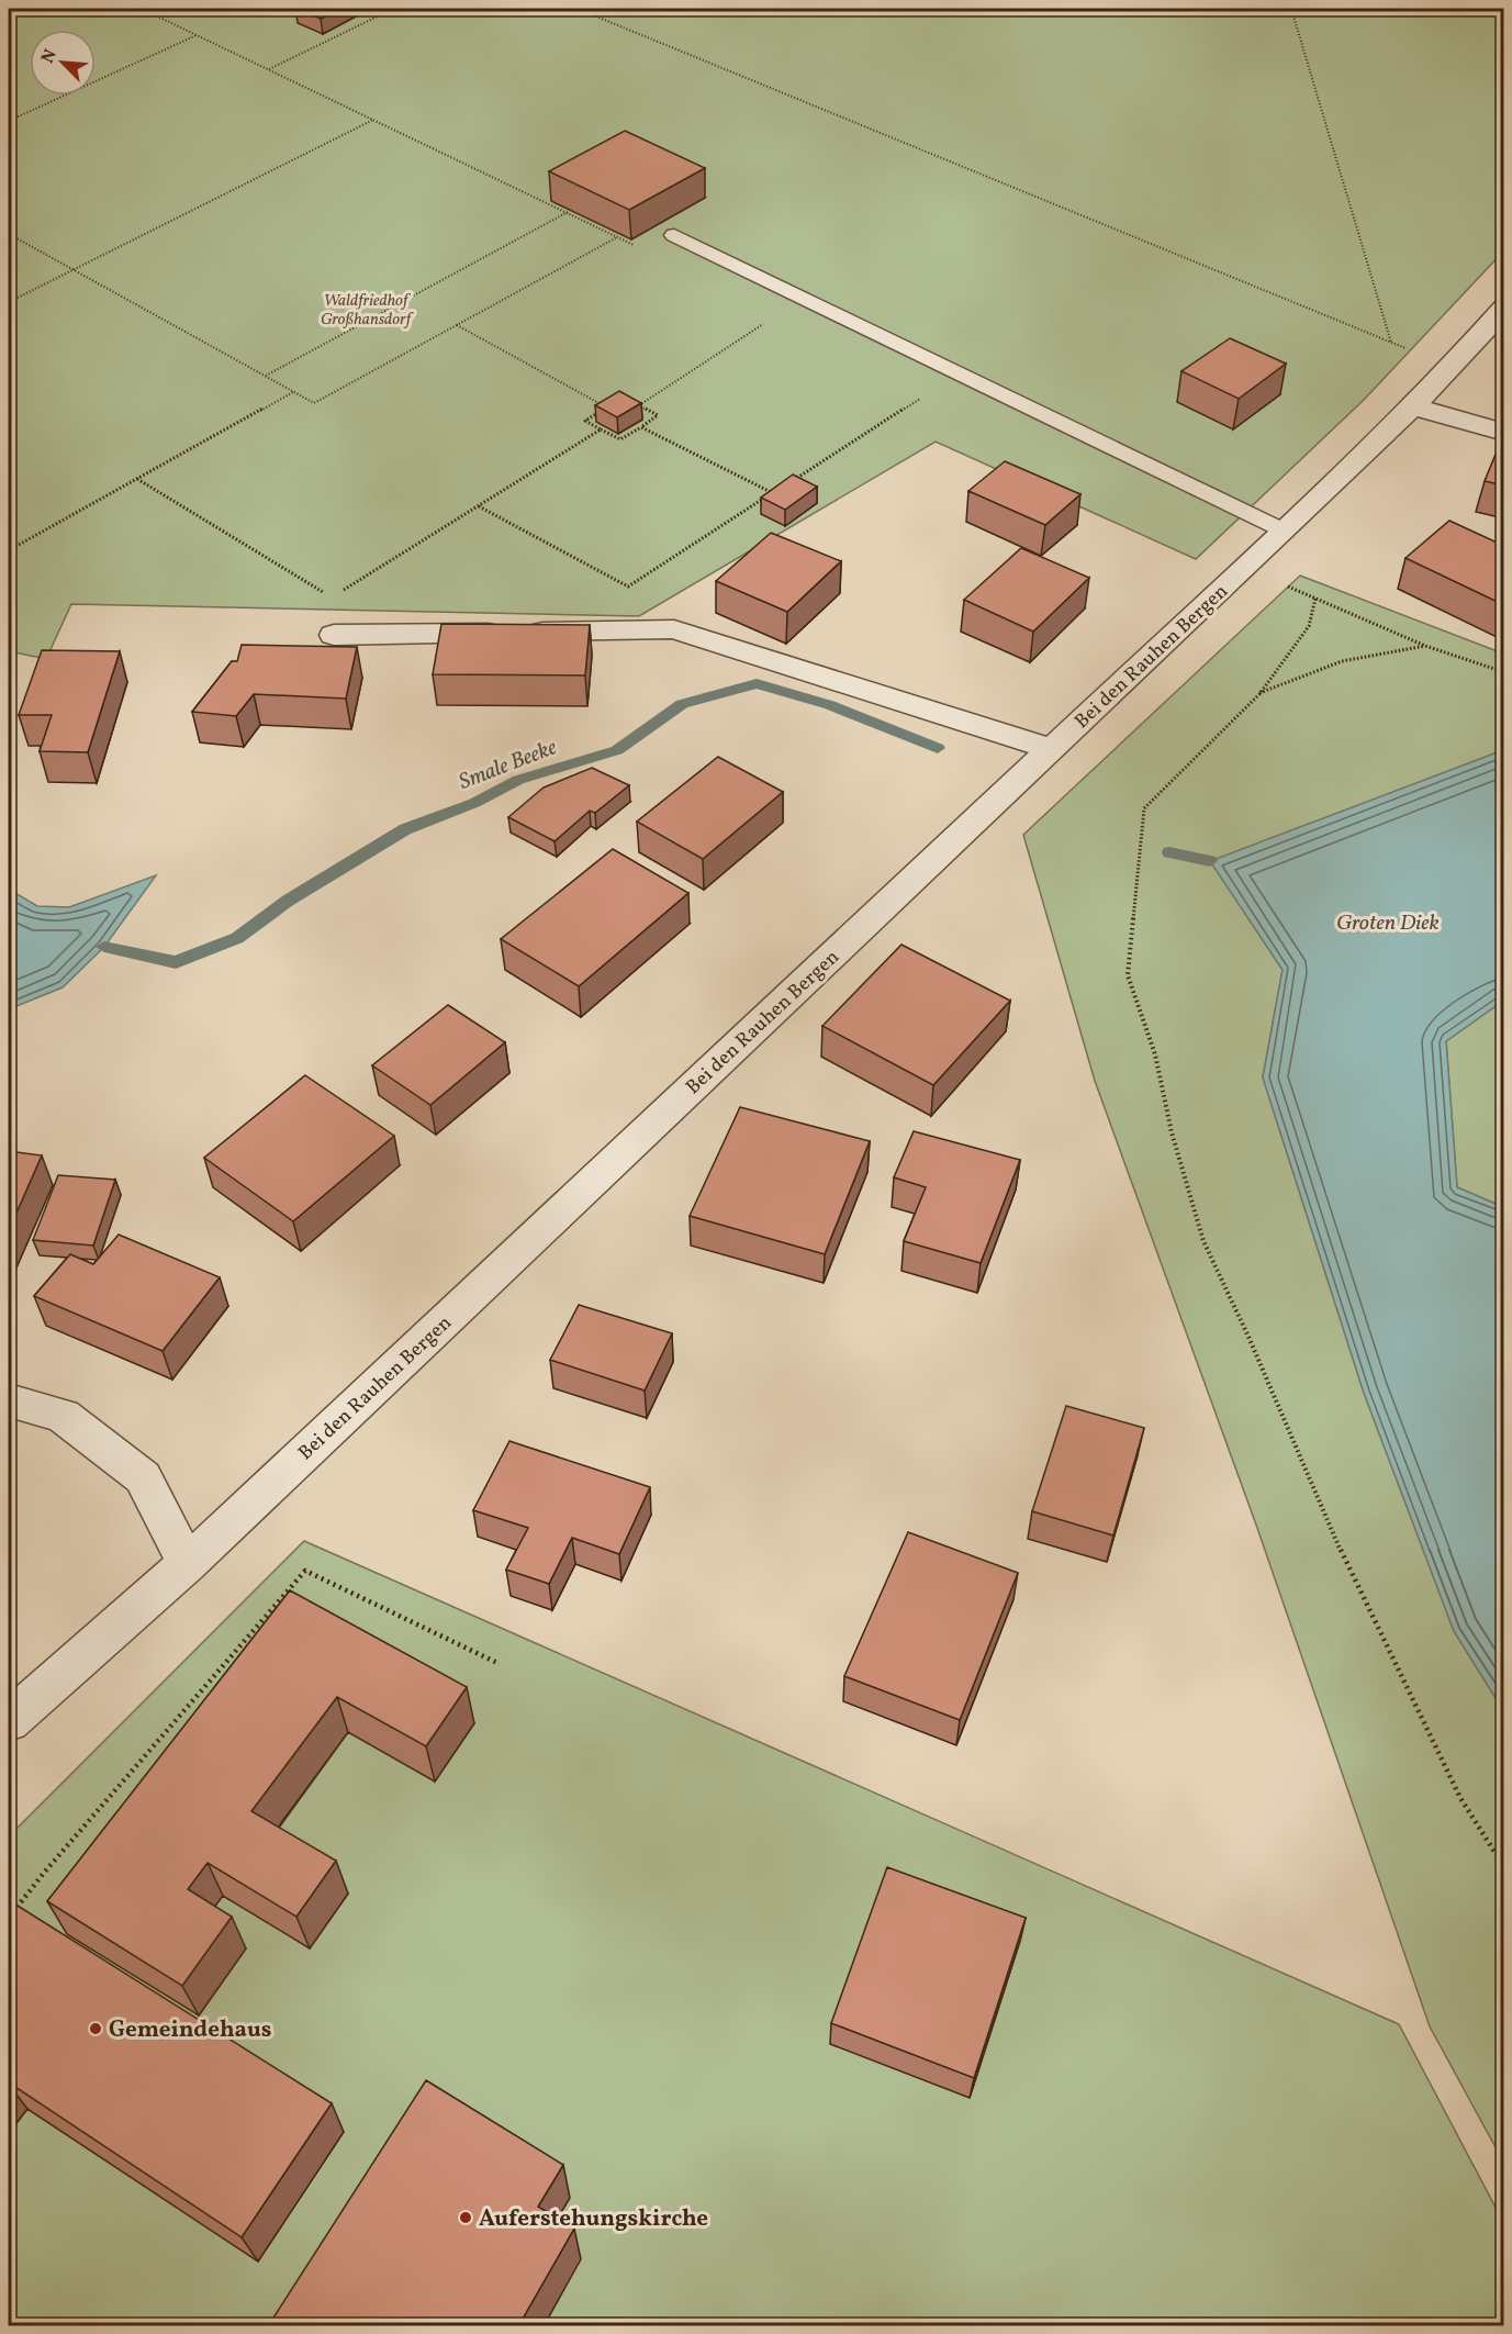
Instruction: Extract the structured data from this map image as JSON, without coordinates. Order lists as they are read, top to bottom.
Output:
{
  "streets": {
    "street": ["Bei den Rauhen Bergen"]
  },
  "water": ["Smale Beeke", "Groten Diek"],
  "parks": ["Waldfriedhof Großhansdorf"],
  "places": ["Gemeindehaus", "Auferstehungskirche"],
  "north": "top left"
}
